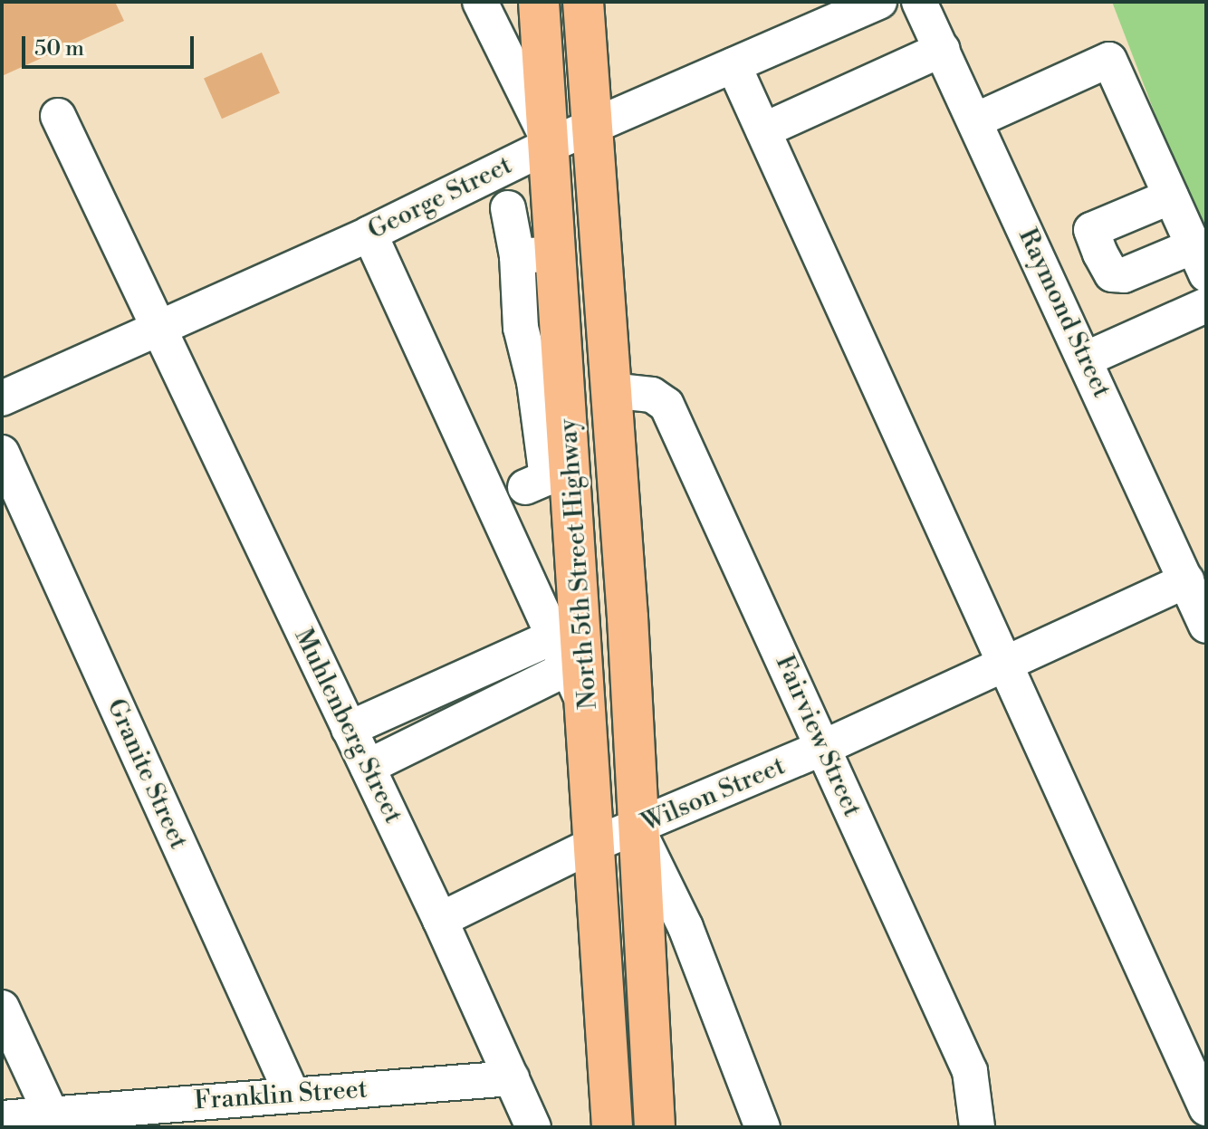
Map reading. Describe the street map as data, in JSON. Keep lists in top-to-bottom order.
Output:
{
  "streets": {
    "main road": ["North 5th Street Highway"],
    "street": [
      "George Street",
      "Raymond Street",
      "Muhlenberg Street",
      "Fairview Street",
      "Granite Street",
      "Wilson Street",
      "Franklin Street"
    ]
  },
  "crossings": [
    ["George Street", "North 5th Street Highway"],
    ["George Street", "Muhlenberg Street"],
    ["Raymond Street", "Wilson Street"],
    ["North 5th Street Highway", "Fairview Street"],
    ["North 5th Street Highway", "Wilson Street"],
    ["Muhlenberg Street", "Wilson Street"],
    ["Muhlenberg Street", "Franklin Street"],
    ["Fairview Street", "Wilson Street"],
    ["Granite Street", "Franklin Street"]
  ],
  "scale_bar": "50 m"
}
